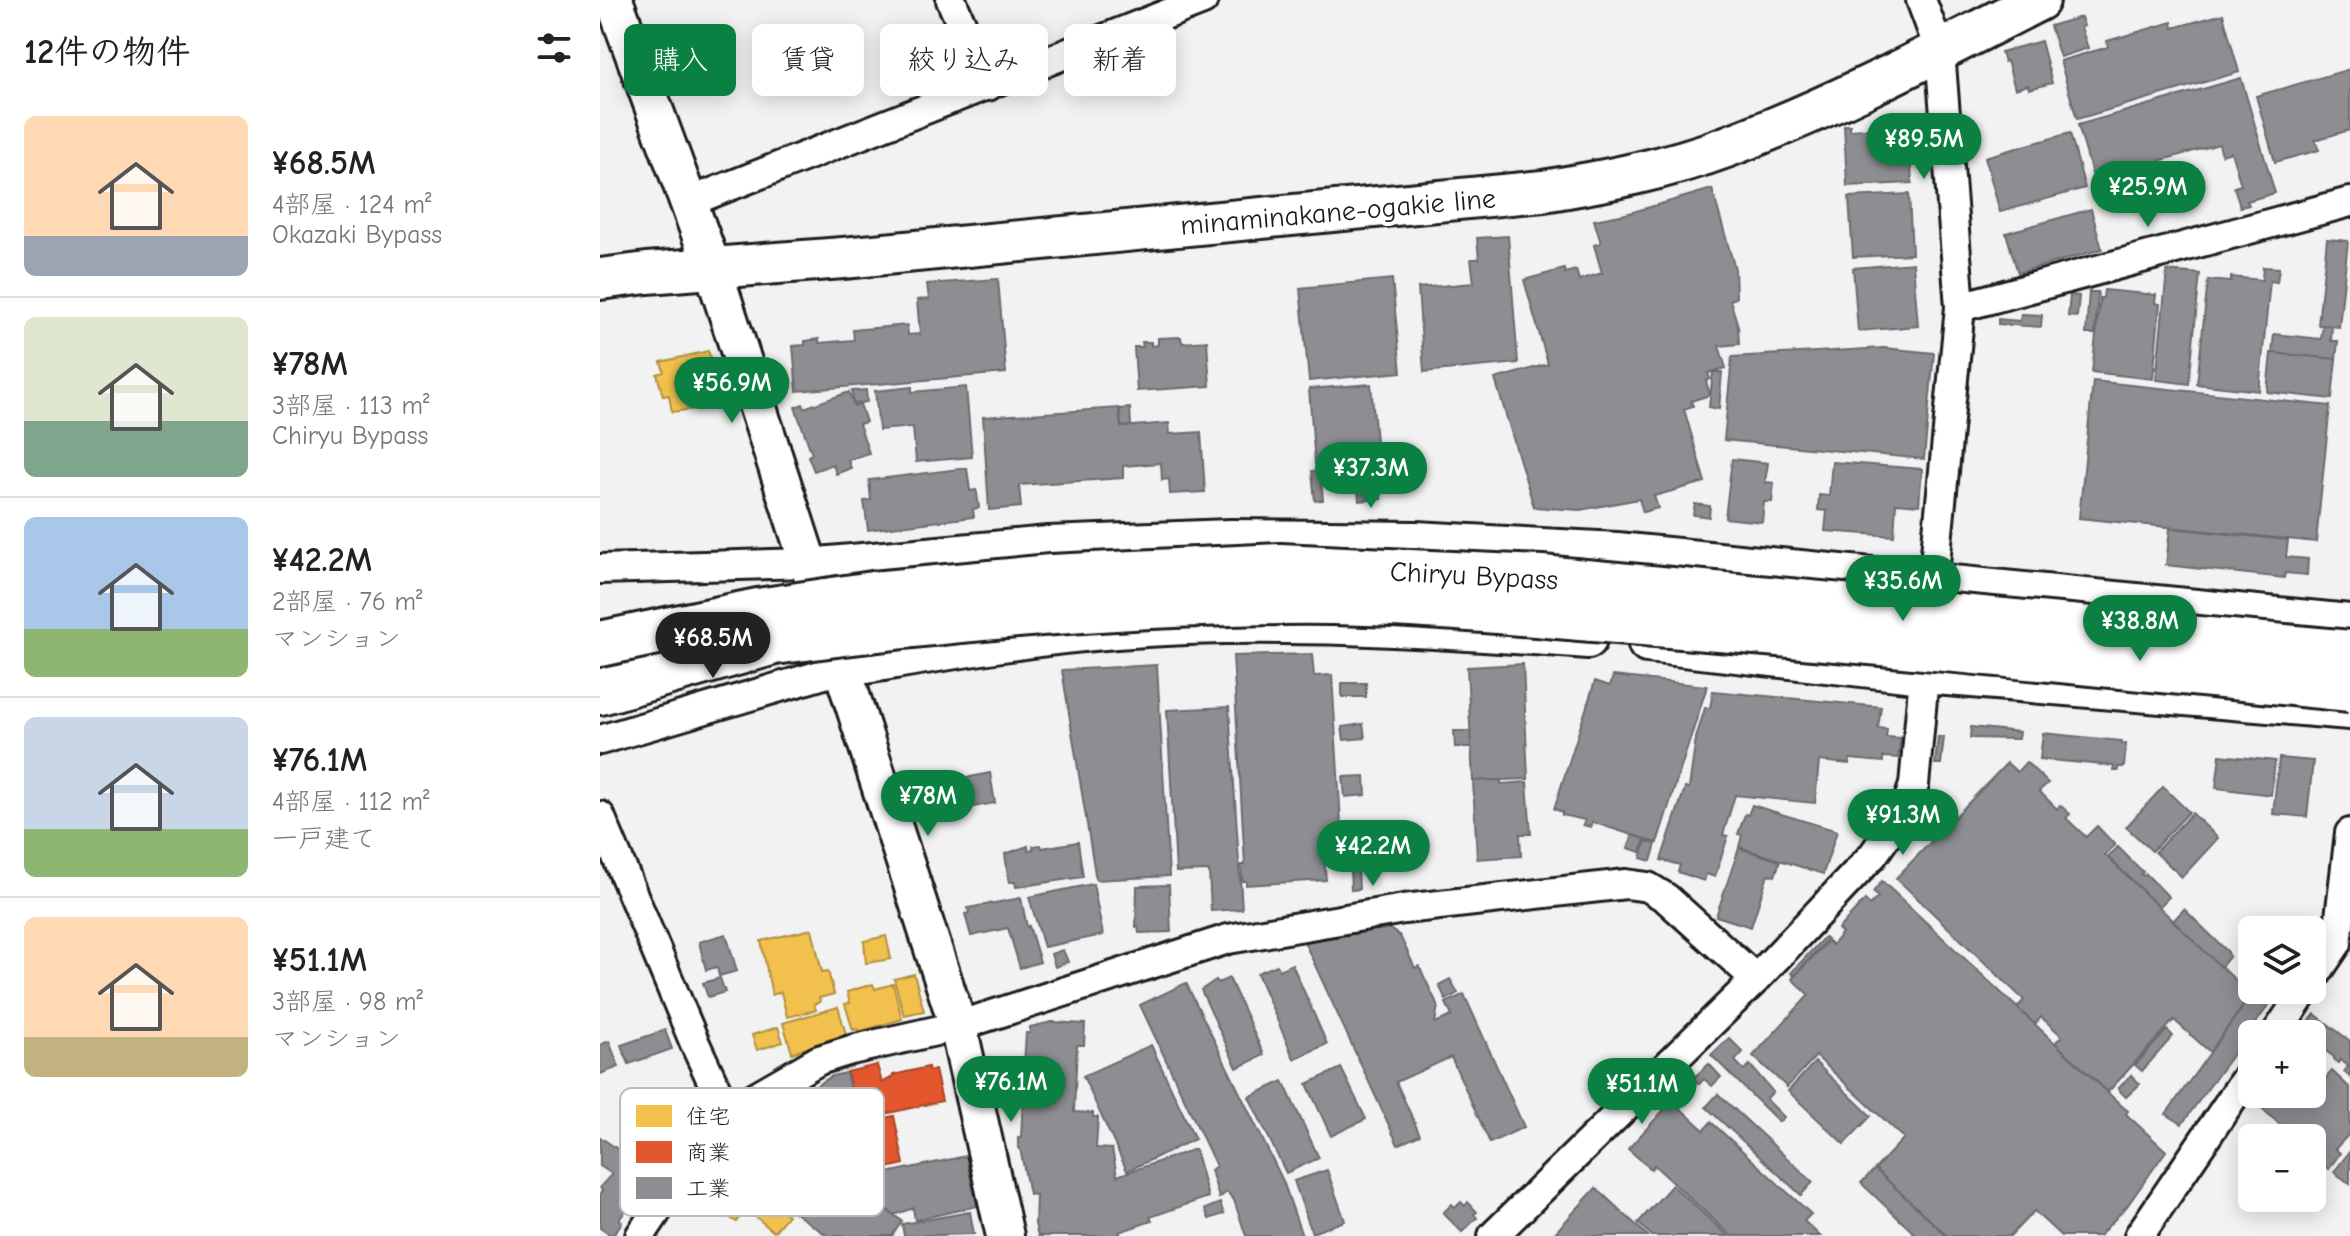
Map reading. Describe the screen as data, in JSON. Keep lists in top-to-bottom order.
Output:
{
  "streets": {
    "highway": ["Chiryu Bypass"],
    "main road": ["minaminakane-ogakie line"]
  },
  "legend": ["住宅", "商業", "工業"],
  "page": {
    "heading": "12件の物件",
    "chip": [
      "購入",
      "賃貸",
      "絞り込み",
      "新着"
    ],
    "list": [
      {
        "name": "¥68.5M",
        "note": "4部屋 · 124 m² · Okazaki Bypass"
      },
      {
        "name": "¥78M",
        "note": "3部屋 · 113 m² · Chiryu Bypass"
      },
      {
        "name": "¥42.2M",
        "note": "2部屋 · 76 m² · マンション"
      },
      {
        "name": "¥76.1M",
        "note": "4部屋 · 112 m² · 一戸建て"
      },
      {
        "name": "¥51.1M",
        "note": "3部屋 · 98 m² · マンション"
      }
    ],
    "price": [
      "¥89.5M",
      "¥25.9M",
      "¥56.9M",
      "¥37.3M",
      "¥35.6M",
      "¥38.8M",
      "¥68.5M",
      "¥78M",
      "¥91.3M",
      "¥42.2M",
      "¥76.1M",
      "¥51.1M"
    ],
    "map_buttons": ["+", "−"]
  }
}
